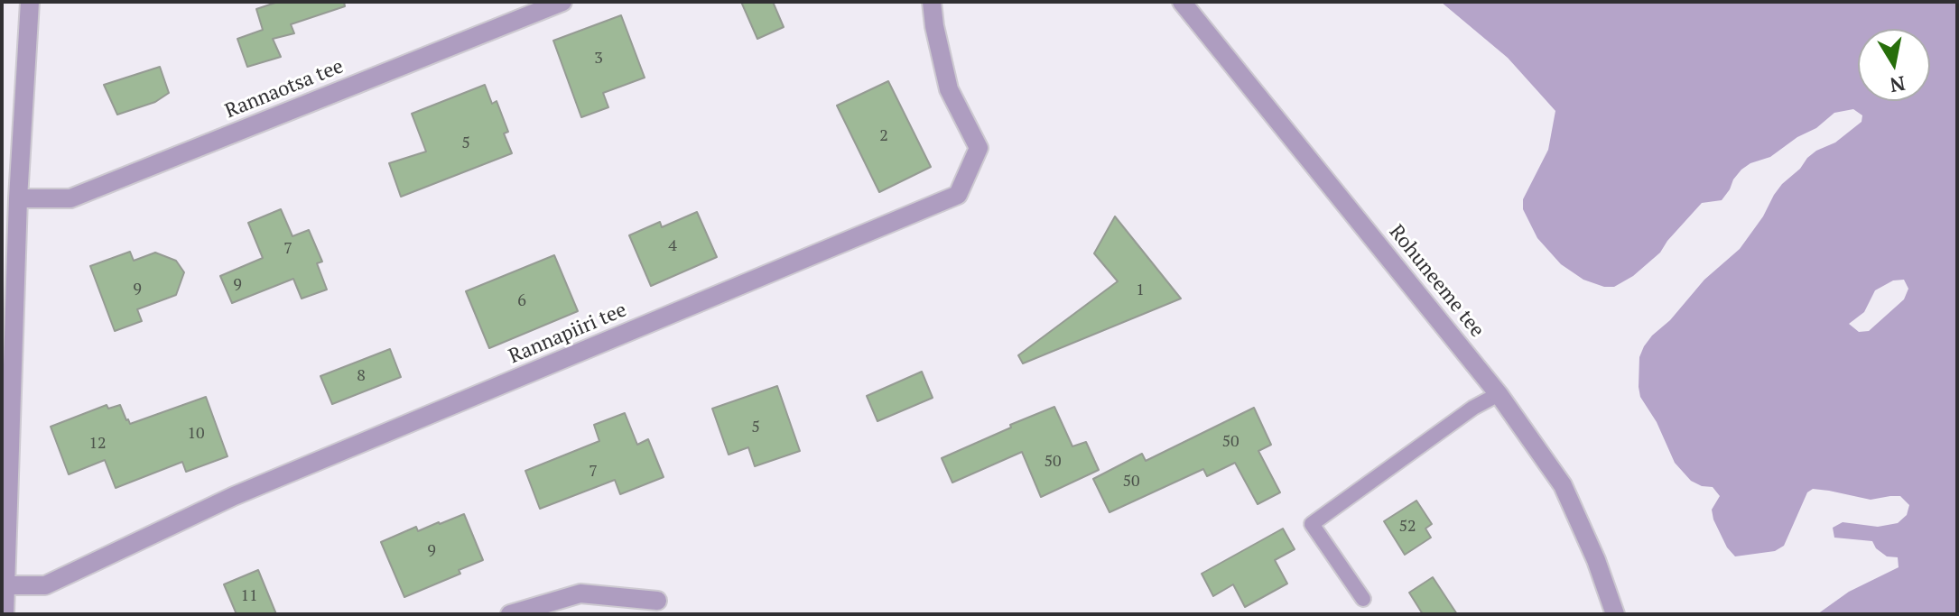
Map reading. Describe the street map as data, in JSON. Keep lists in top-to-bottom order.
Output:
{
  "streets": {
    "street": ["Rannaotsa tee", "Rohuneeme tee", "Rannapiiri tee"]
  },
  "house_numbers": [
    "3",
    "2",
    "5",
    "4",
    "7",
    "9",
    "9",
    "1",
    "6",
    "8",
    "5",
    "10",
    "50",
    "12",
    "50",
    "7",
    "50",
    "52",
    "9",
    "11"
  ],
  "north": "bottom"
}
